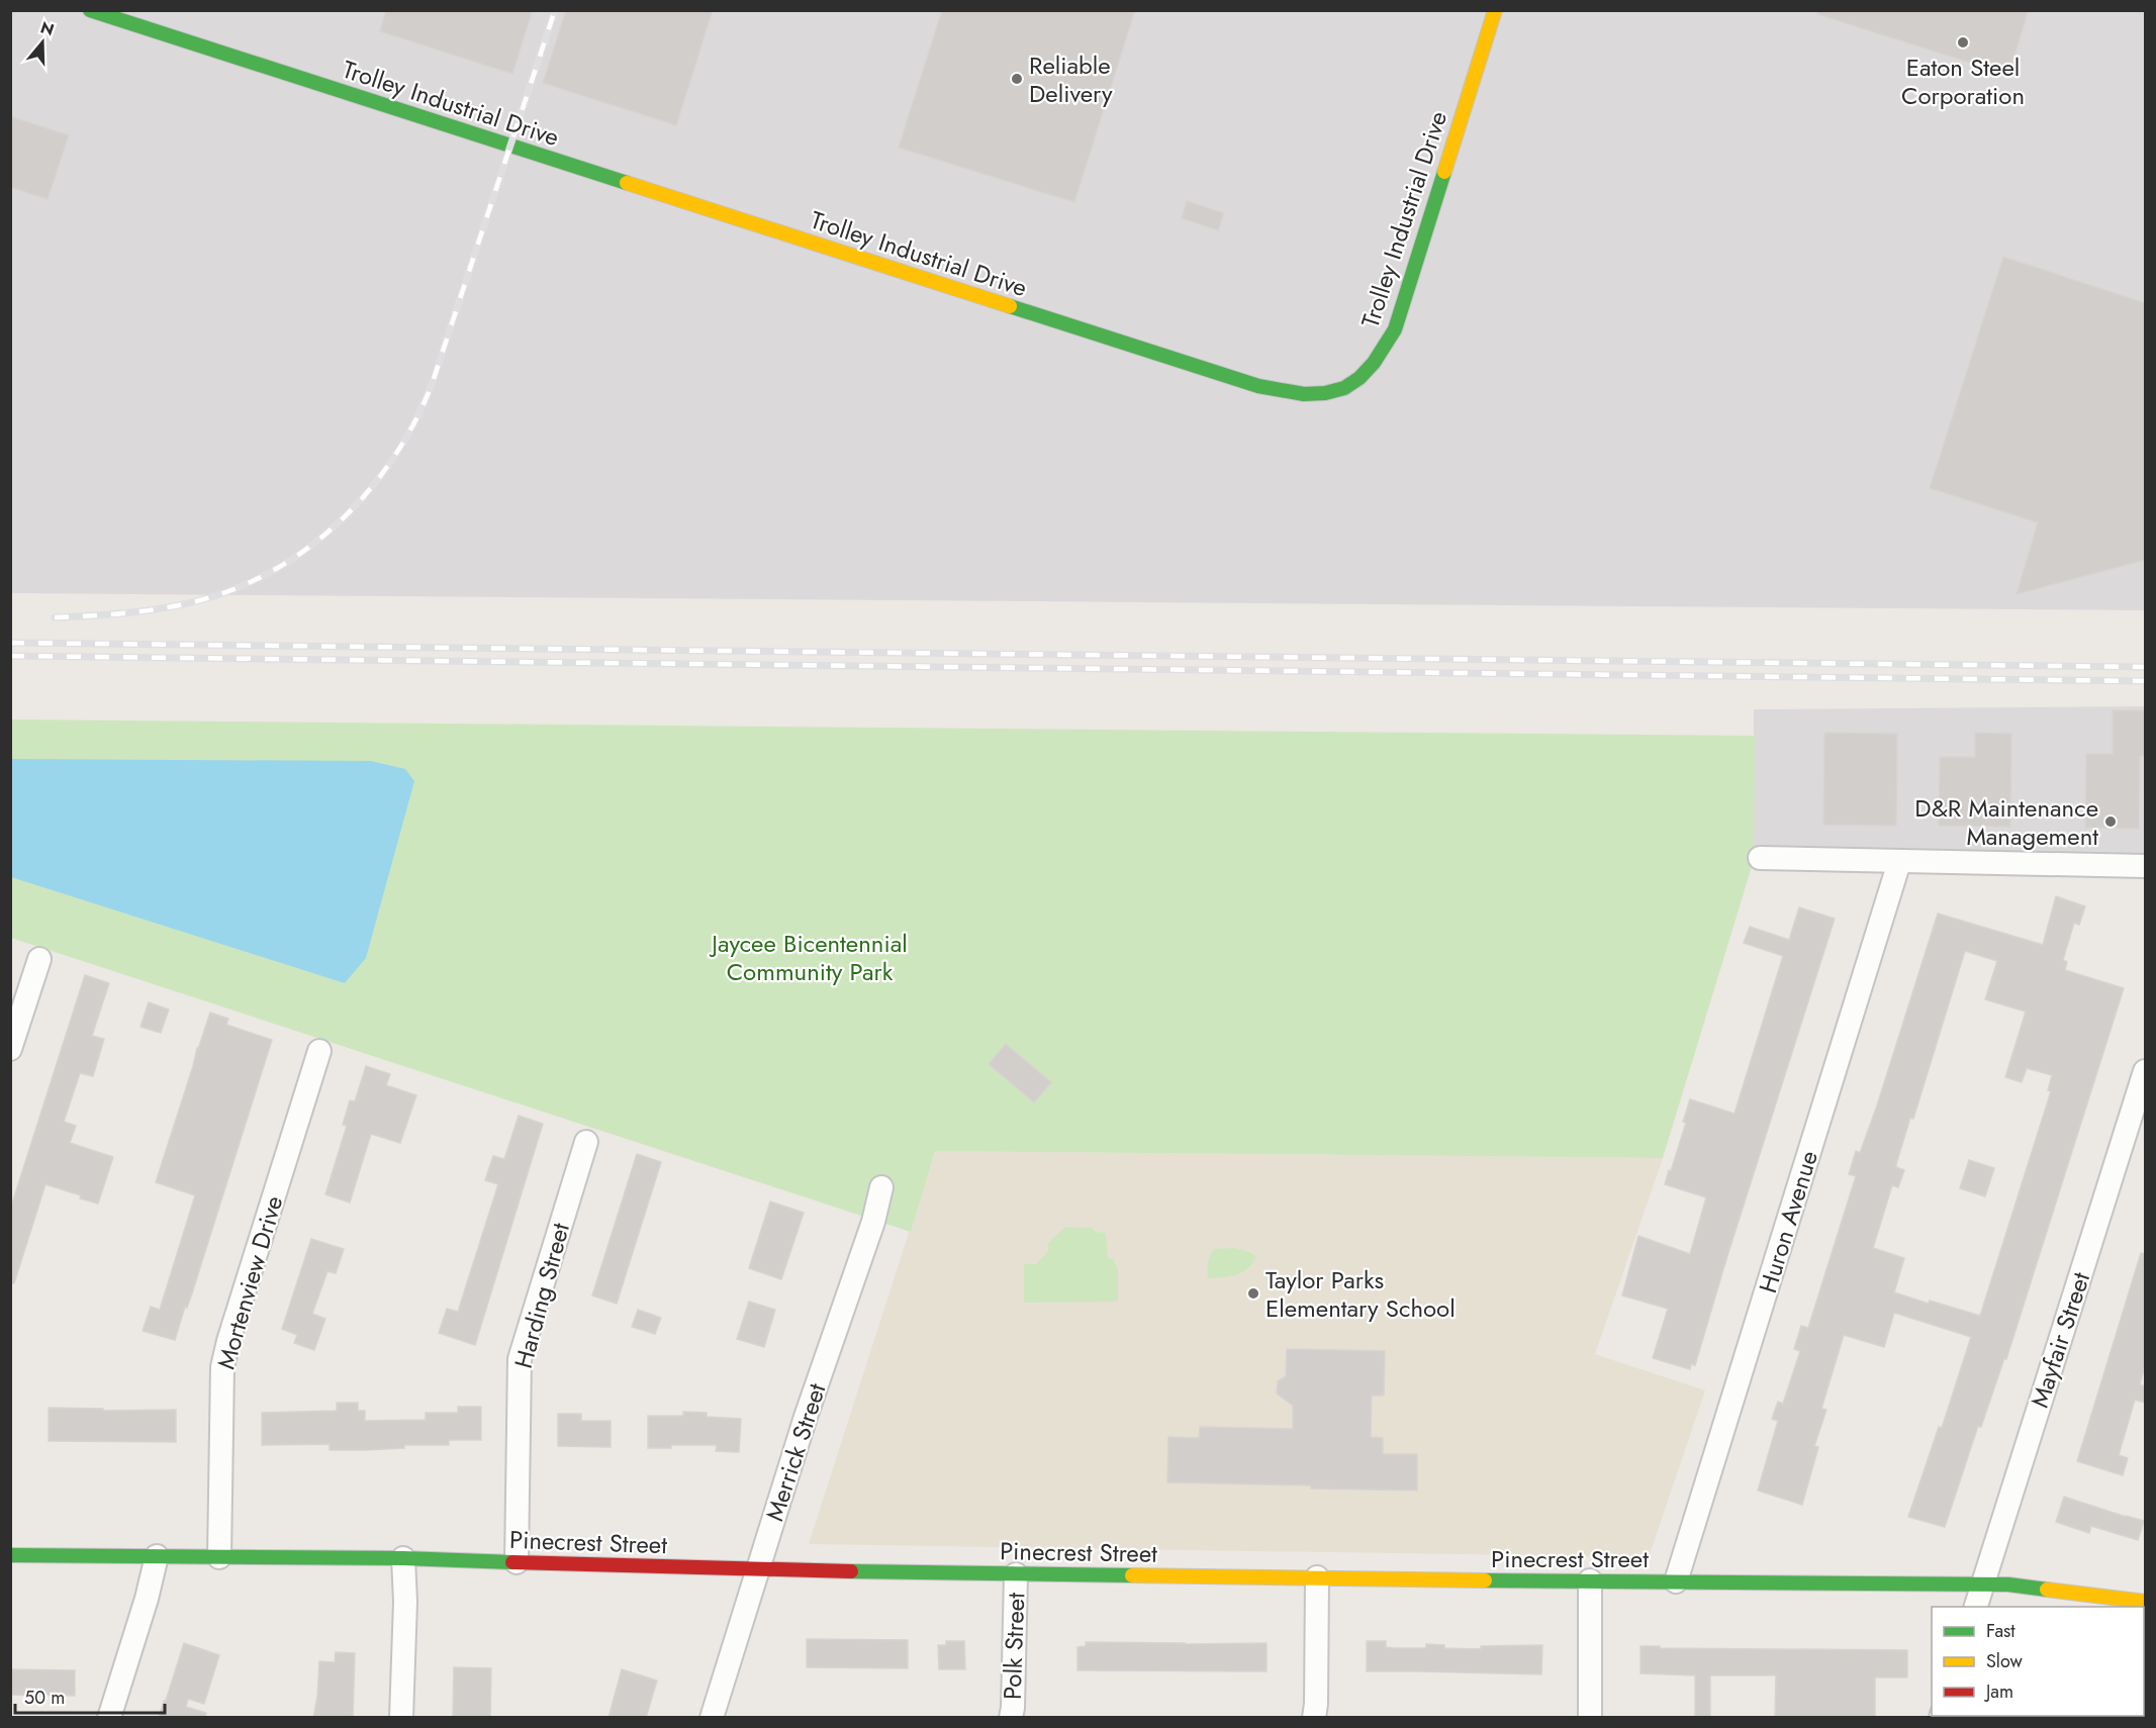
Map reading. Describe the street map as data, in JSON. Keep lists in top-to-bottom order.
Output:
{
  "streets": {
    "street": [
      "Trolley Industrial Drive",
      "Huron Avenue",
      "Mortenview Drive",
      "Harding Street",
      "Mayfair Street",
      "Merrick Street",
      "Pinecrest Street",
      "Polk Street"
    ]
  },
  "crossings": [
    ["Huron Avenue", "Pinecrest Street"],
    ["Mortenview Drive", "Pinecrest Street"],
    ["Harding Street", "Pinecrest Street"],
    ["Mayfair Street", "Pinecrest Street"],
    ["Merrick Street", "Pinecrest Street"],
    ["Pinecrest Street", "Polk Street"]
  ],
  "parks": ["Jaycee Bicentennial Community Park"],
  "places": [
    "Eaton Steel Corporation",
    "Reliable Delivery",
    "D&R Maintenance Management",
    "Taylor Parks Elementary School"
  ],
  "legend": ["Fast", "Slow", "Jam"],
  "scale_bar": "50 m",
  "north": "top"
}
